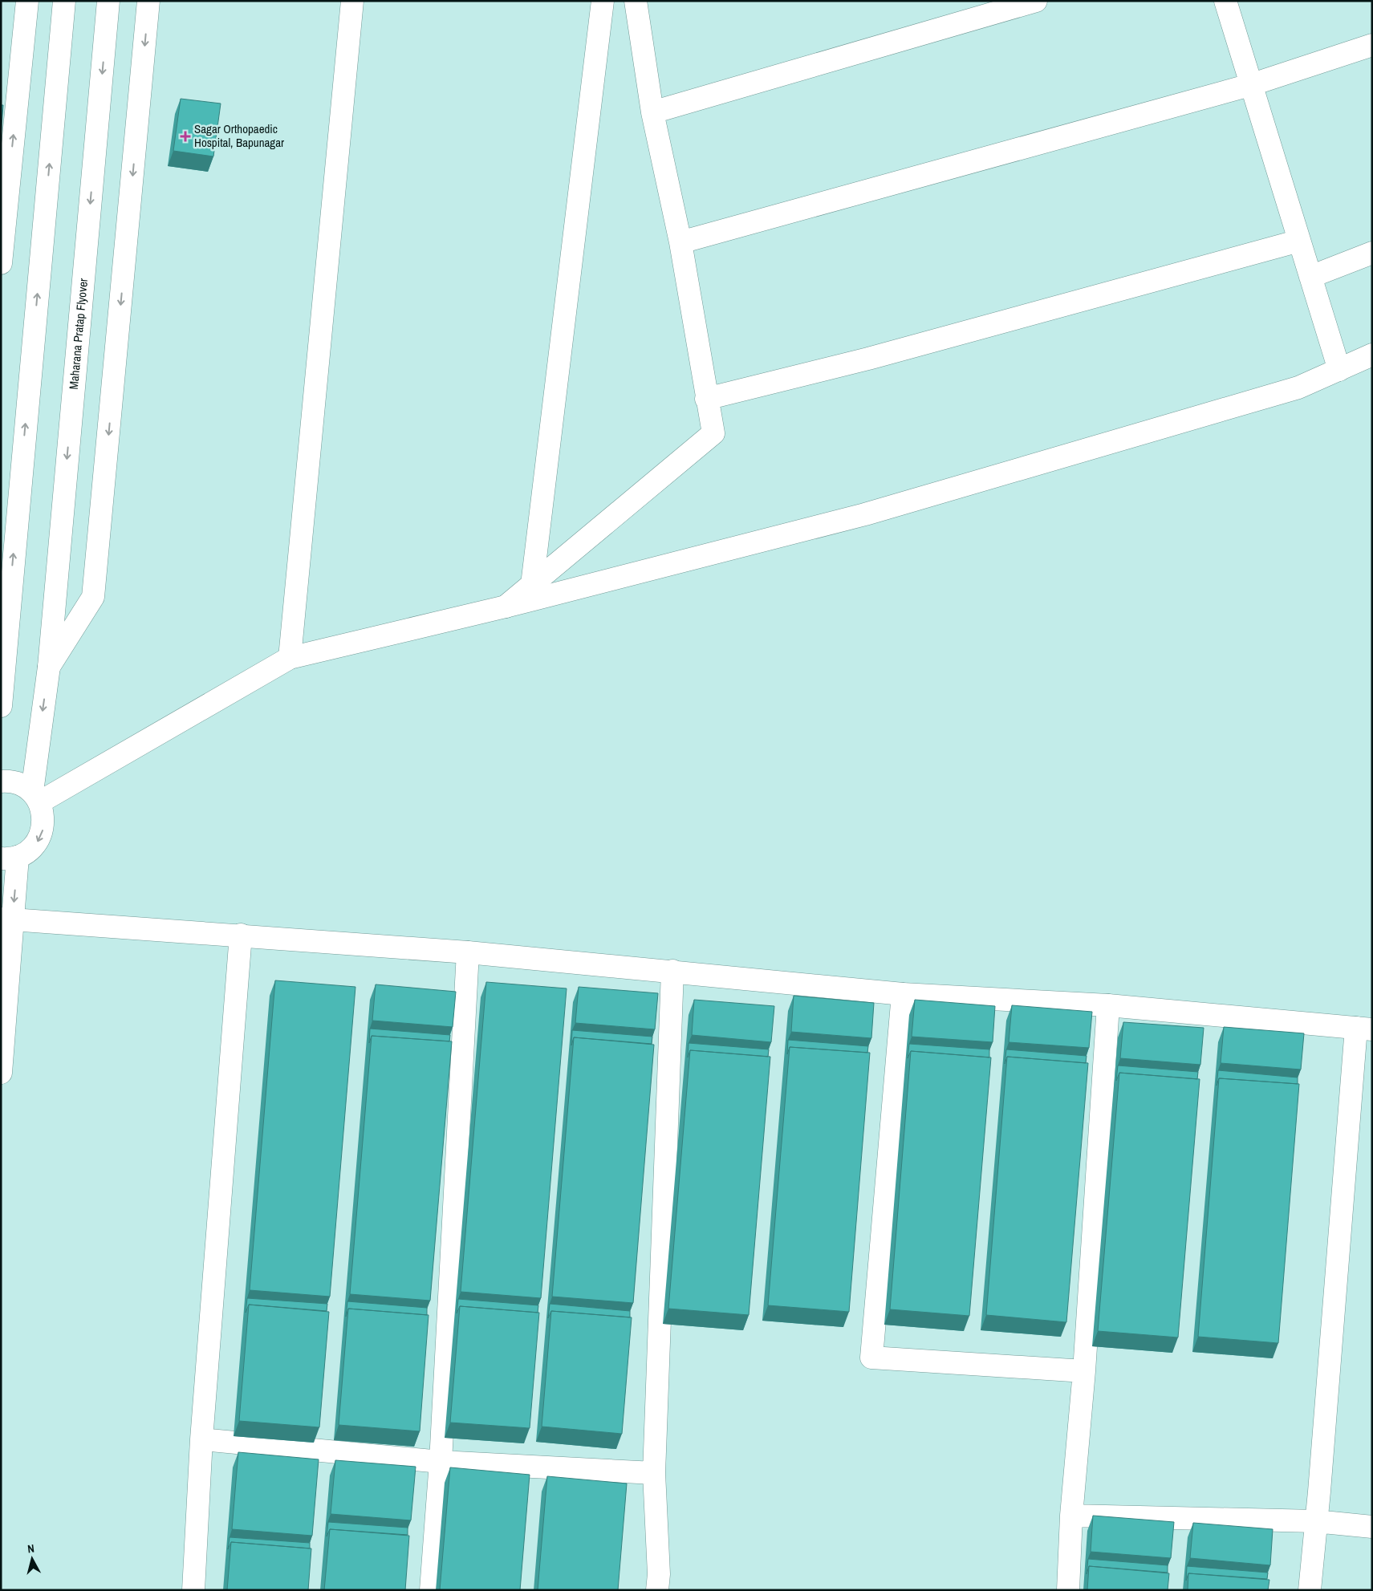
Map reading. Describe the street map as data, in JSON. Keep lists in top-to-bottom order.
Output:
{
  "streets": {
    "street": ["Maharana Pratap Flyover"]
  },
  "places": {
    "health": ["Sagar Orthopaedic Hospital, Bapunagar"]
  },
  "north": "top"
}
